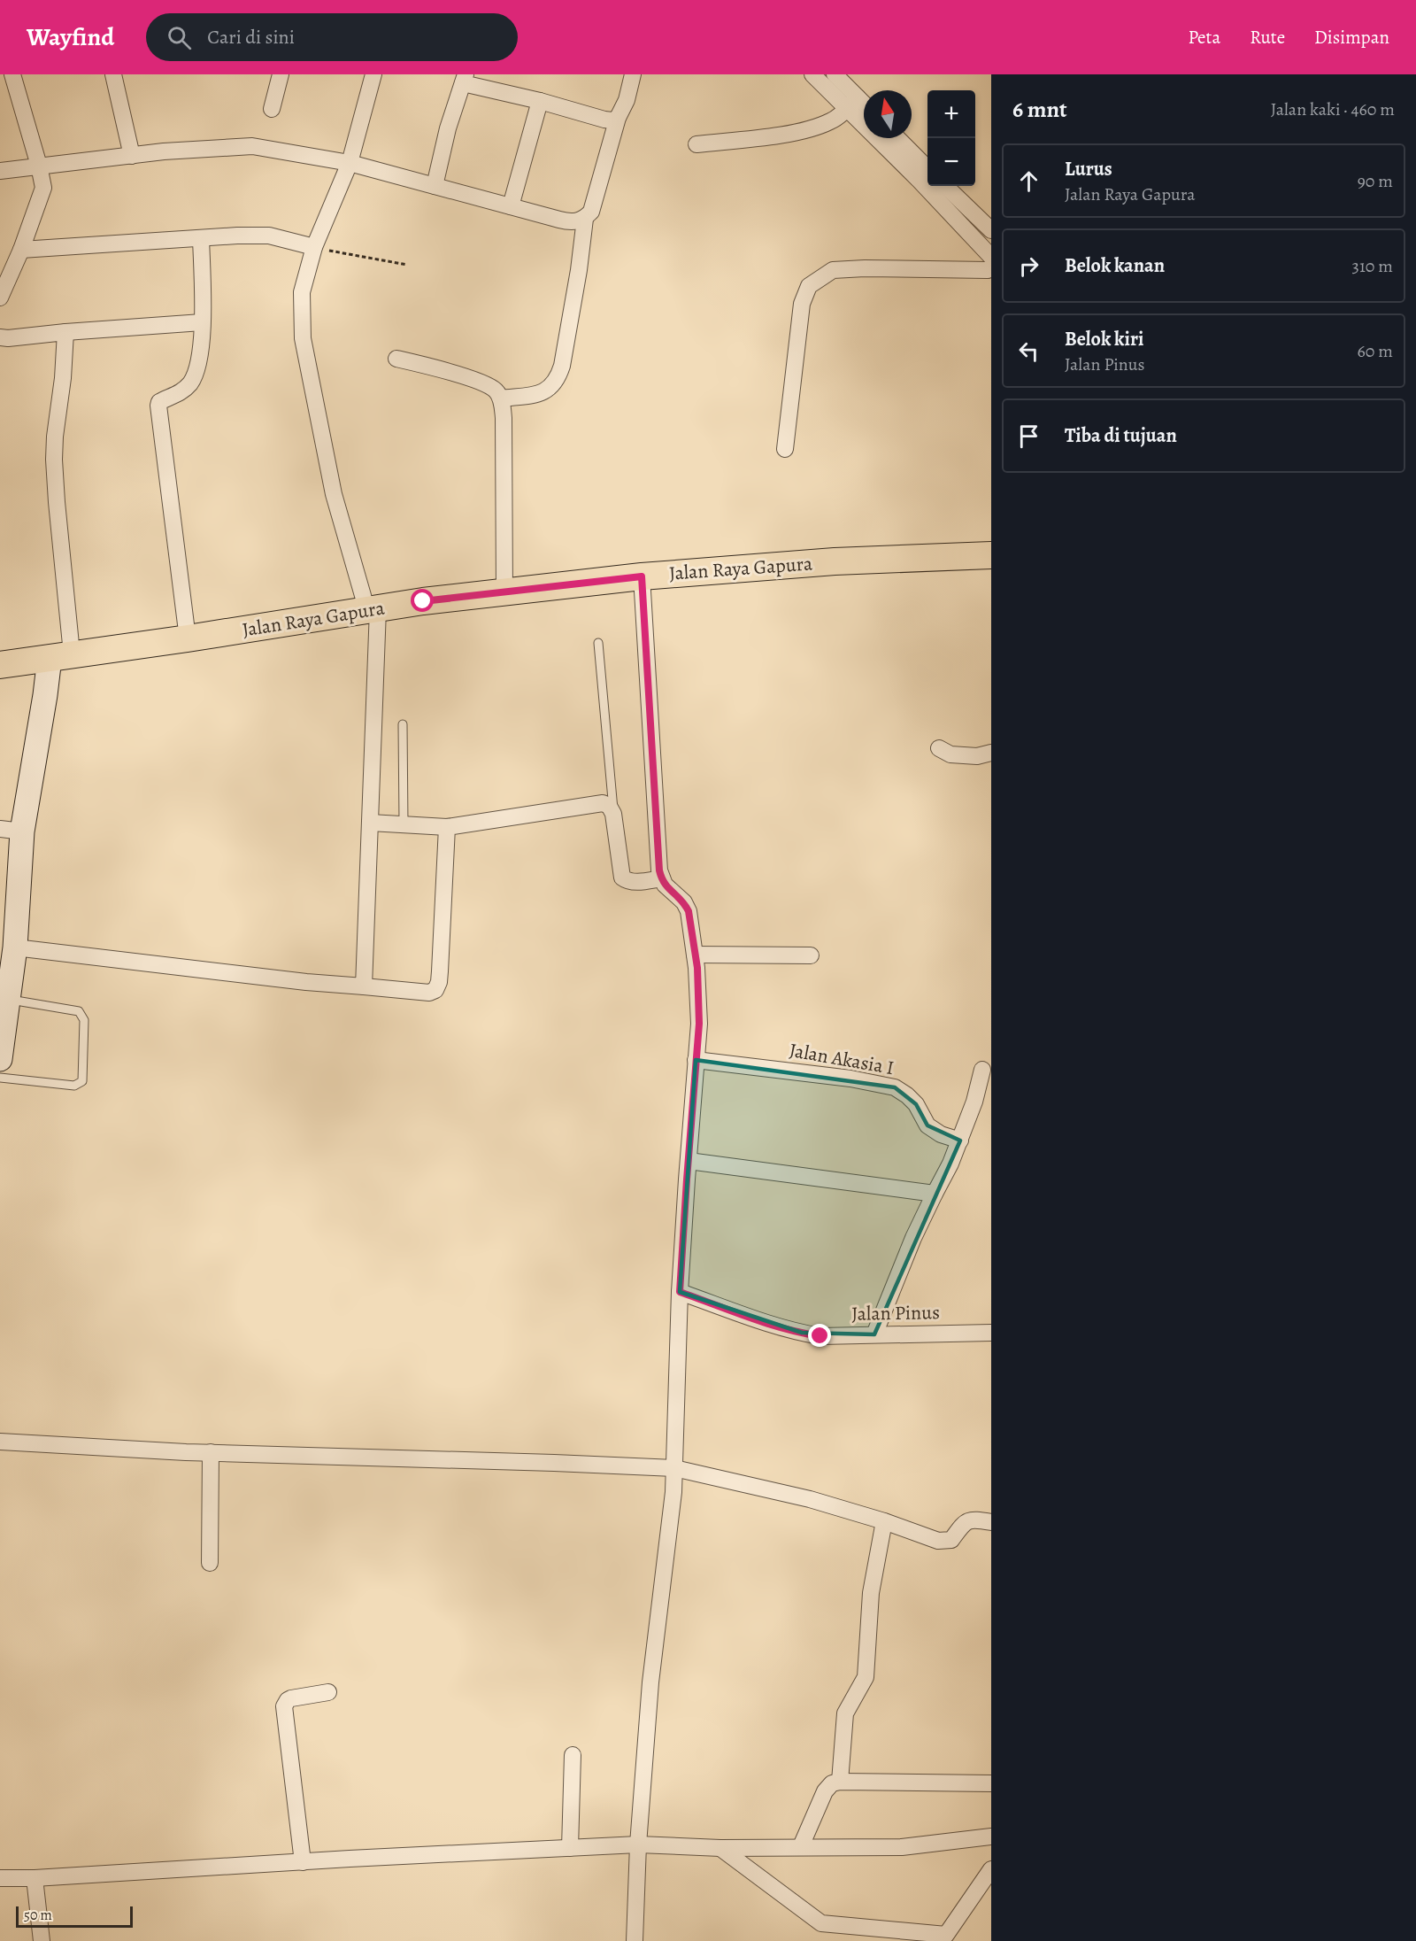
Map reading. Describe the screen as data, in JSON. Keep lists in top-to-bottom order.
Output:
{
  "streets": {
    "main road": ["Jalan Raya Gapura"],
    "street": ["Jalan Akasia I", "Jalan Pinus"]
  },
  "scale_bar": "50 m",
  "north": "top",
  "page": {
    "header": "Wayfind",
    "search": "Cari di sini",
    "nav": ["Peta", "Rute", "Disimpan"],
    "heading": ["6 mnt", "Jalan kaki · 460 m"],
    "map_buttons": ["+", "−"],
    "list": [
      ["Lurus", "Jalan Raya Gapura", "90 m"],
      ["Belok kanan", "310 m"],
      ["Belok kiri", "Jalan Pinus", "60 m"],
      "Tiba di tujuan"
    ],
    "scale": "50 m"
  }
}
